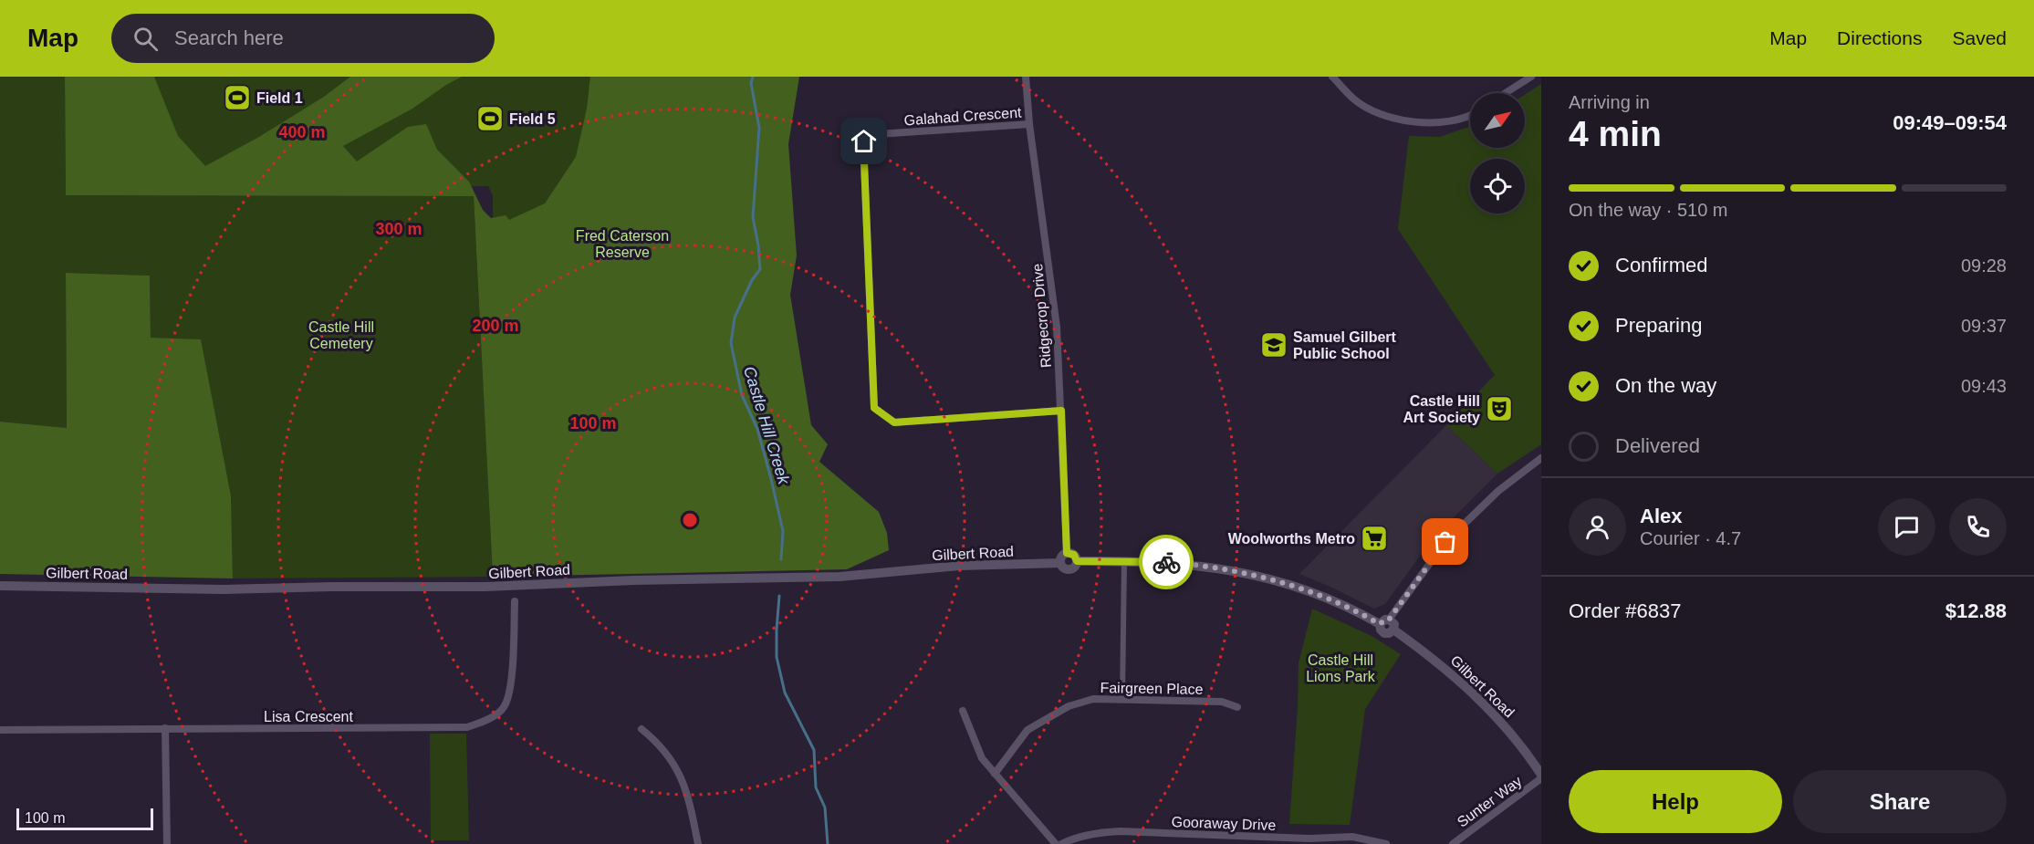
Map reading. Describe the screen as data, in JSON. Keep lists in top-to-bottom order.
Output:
{
  "streets": {
    "main road": ["Gilbert Road"],
    "street": [
      "Galahad Crescent",
      "Ridgecrop Drive",
      "Fairgreen Place",
      "Lisa Crescent",
      "Sunter Way",
      "Gooraway Drive"
    ]
  },
  "crossings": [
    ["Galahad Crescent", "Ridgecrop Drive"],
    ["Ridgecrop Drive", "Gilbert Road"]
  ],
  "water": ["Castle Hill Creek"],
  "parks": ["Fred Caterson Reserve", "Castle Hill Cemetery", "Castle Hill Lions Park"],
  "places": {
    "sports": ["Field 1", "Field 5"],
    "school or university": ["Samuel Gilbert Public School"],
    "theatre": ["Castle Hill Art Society"],
    "supermarket": ["Woolworths Metro"]
  },
  "scale_bar": "100 m",
  "north": "top right",
  "page": {
    "header": "Map",
    "search": "Search here",
    "nav": ["Map", "Directions", "Saved"],
    "heading": ["4 min", "Arriving in", "09:49–09:54"],
    "panel": [
      "Alex",
      "Courier · 4.7",
      "Order #6837",
      "$12.88"
    ],
    "bar": "On the way · 510 m",
    "list": [
      ["Confirmed", "09:28"],
      ["Preparing", "09:37"],
      ["On the way", "09:43"],
      "Delivered"
    ],
    "buttons": ["Help", "Share"],
    "scale": "100 m"
  },
  "rings": [
    "400 m",
    "300 m",
    "200 m",
    "100 m"
  ]
}
